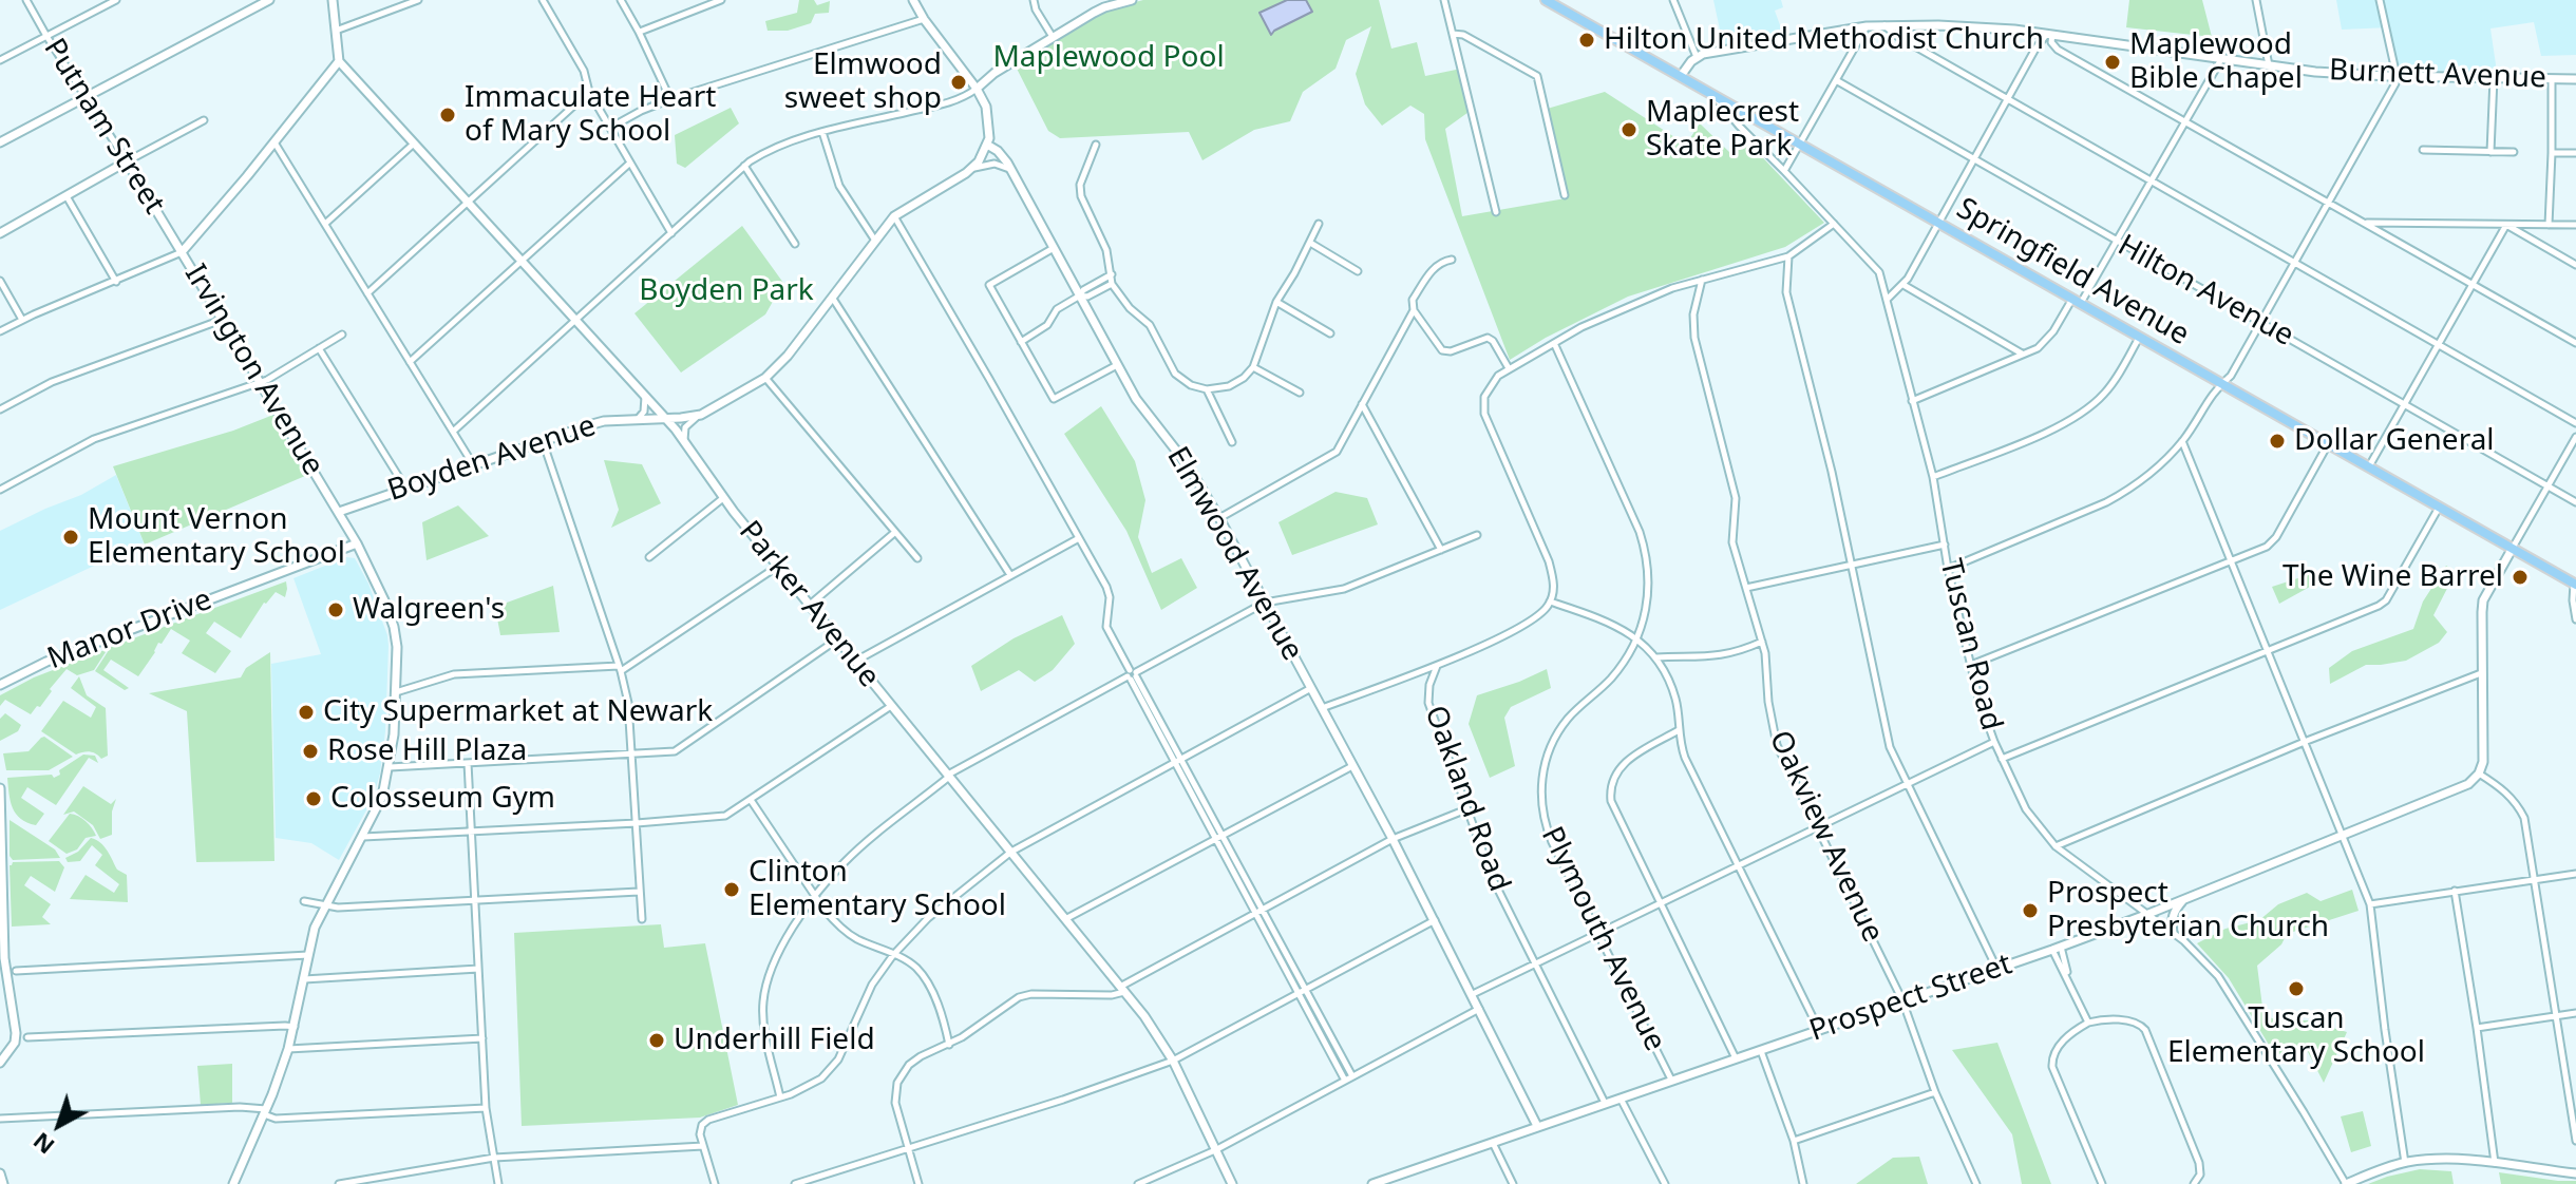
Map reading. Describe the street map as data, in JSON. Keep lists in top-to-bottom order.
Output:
{
  "streets": {
    "main road": ["Springfield Avenue"],
    "street": [
      "Burnett Avenue",
      "Putnam Street",
      "Hilton Avenue",
      "Irvington Avenue",
      "Boyden Avenue",
      "Elmwood Avenue",
      "Parker Avenue",
      "Manor Drive",
      "Tuscan Road",
      "Oakland Road",
      "Oakview Avenue",
      "Plymouth Avenue",
      "Prospect Street"
    ]
  },
  "crossings": [
    ["Putnam Street", "Irvington Avenue"],
    ["Springfield Avenue", "Tuscan Road"],
    ["Irvington Avenue", "Boyden Avenue"],
    ["Irvington Avenue", "Parker Avenue"],
    ["Irvington Avenue", "Manor Drive"],
    ["Boyden Avenue", "Elmwood Avenue"],
    ["Boyden Avenue", "Parker Avenue"],
    ["Elmwood Avenue", "Prospect Street"],
    ["Tuscan Road", "Prospect Street"],
    ["Oakland Road", "Prospect Street"],
    ["Oakview Avenue", "Prospect Street"],
    ["Plymouth Avenue", "Prospect Street"]
  ],
  "parks": ["Maplewood Pool", "Boyden Park"],
  "places": [
    "Hilton United Methodist Church",
    "Maplewood Bible Chapel",
    "Elmwood sweet shop",
    "Immaculate Heart of Mary School",
    "Maplecrest Skate Park",
    "Dollar General",
    "Mount Vernon Elementary School",
    "The Wine Barrel",
    "Walgreen's",
    "City Supermarket at Newark",
    "Rose Hill Plaza",
    "Colosseum Gym",
    "Clinton Elementary School",
    "Prospect Presbyterian Church",
    "Tuscan Elementary School",
    "Underhill Field"
  ],
  "north": "bottom left"
}
